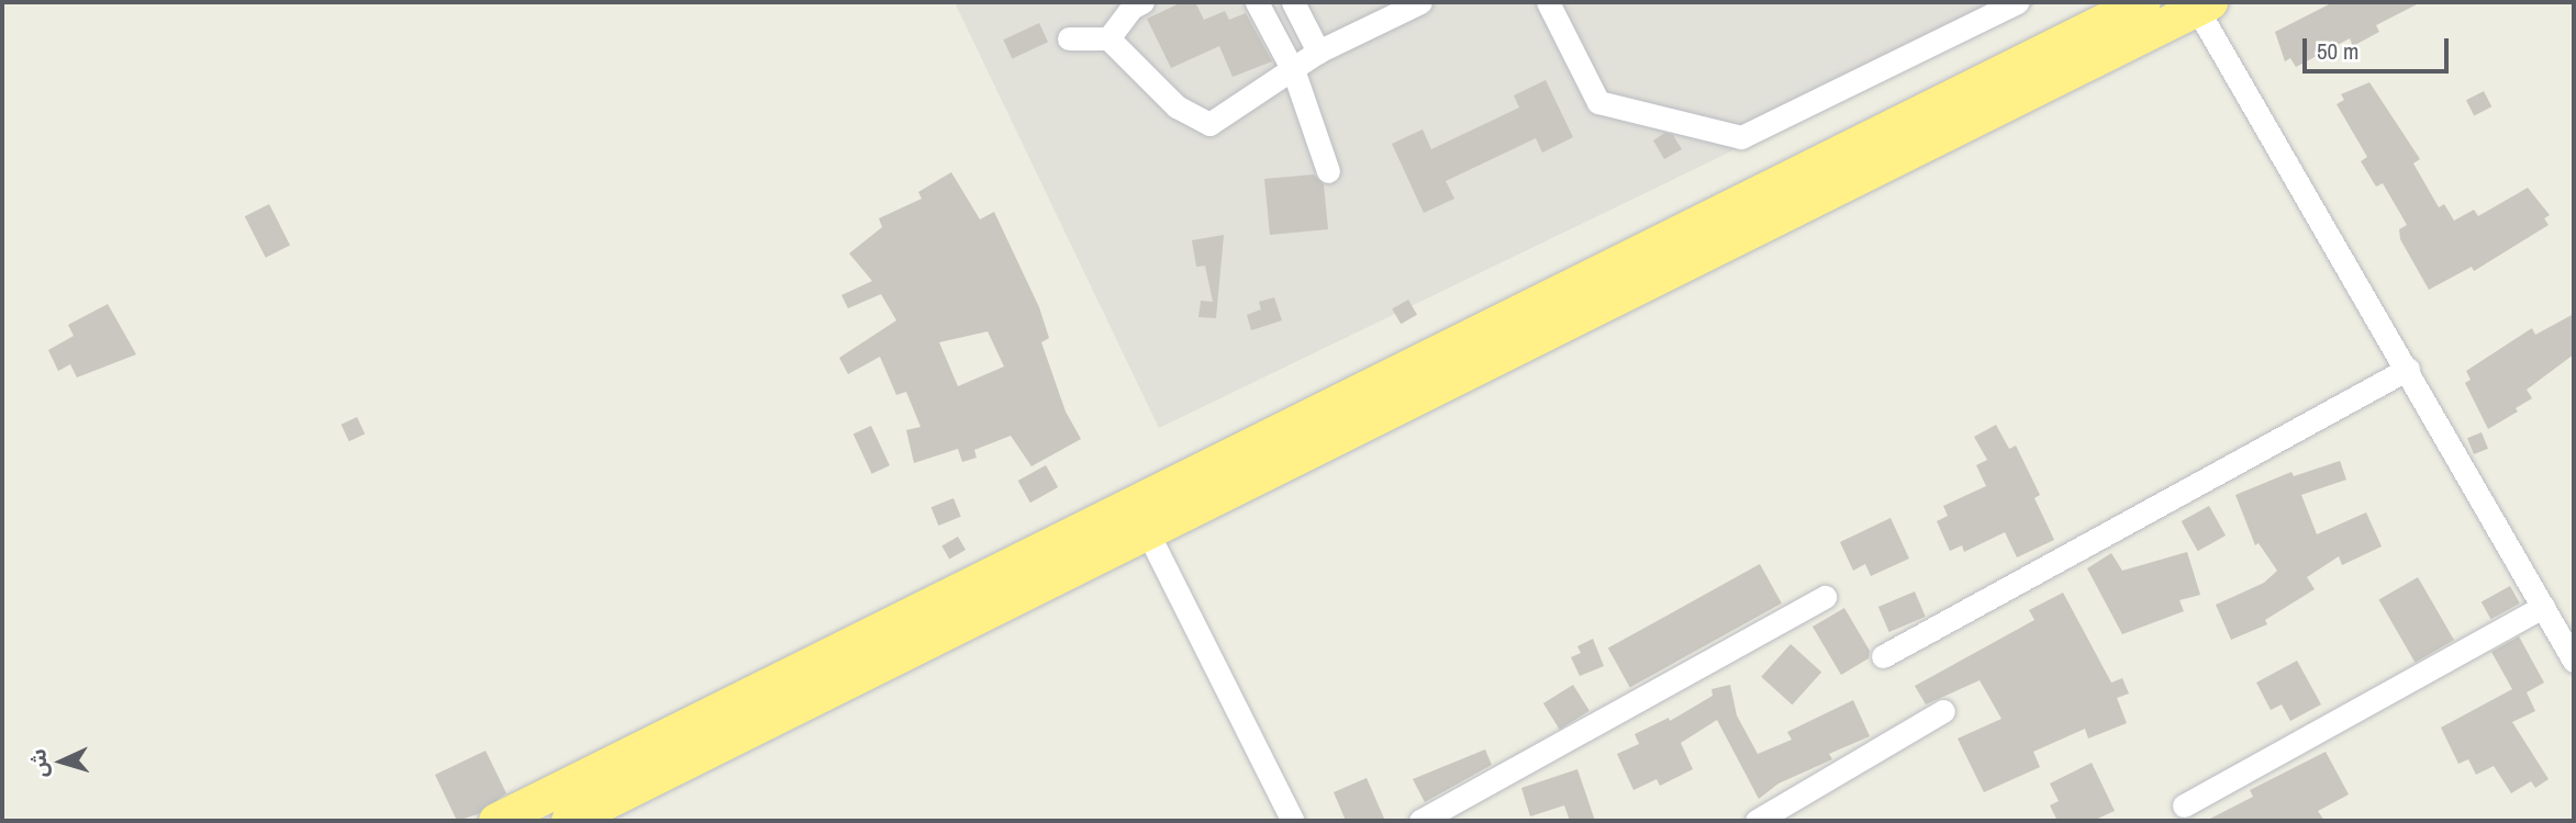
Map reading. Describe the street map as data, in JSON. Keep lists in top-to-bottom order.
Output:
{
  "scale_bar": "50 m",
  "north": "left"
}
